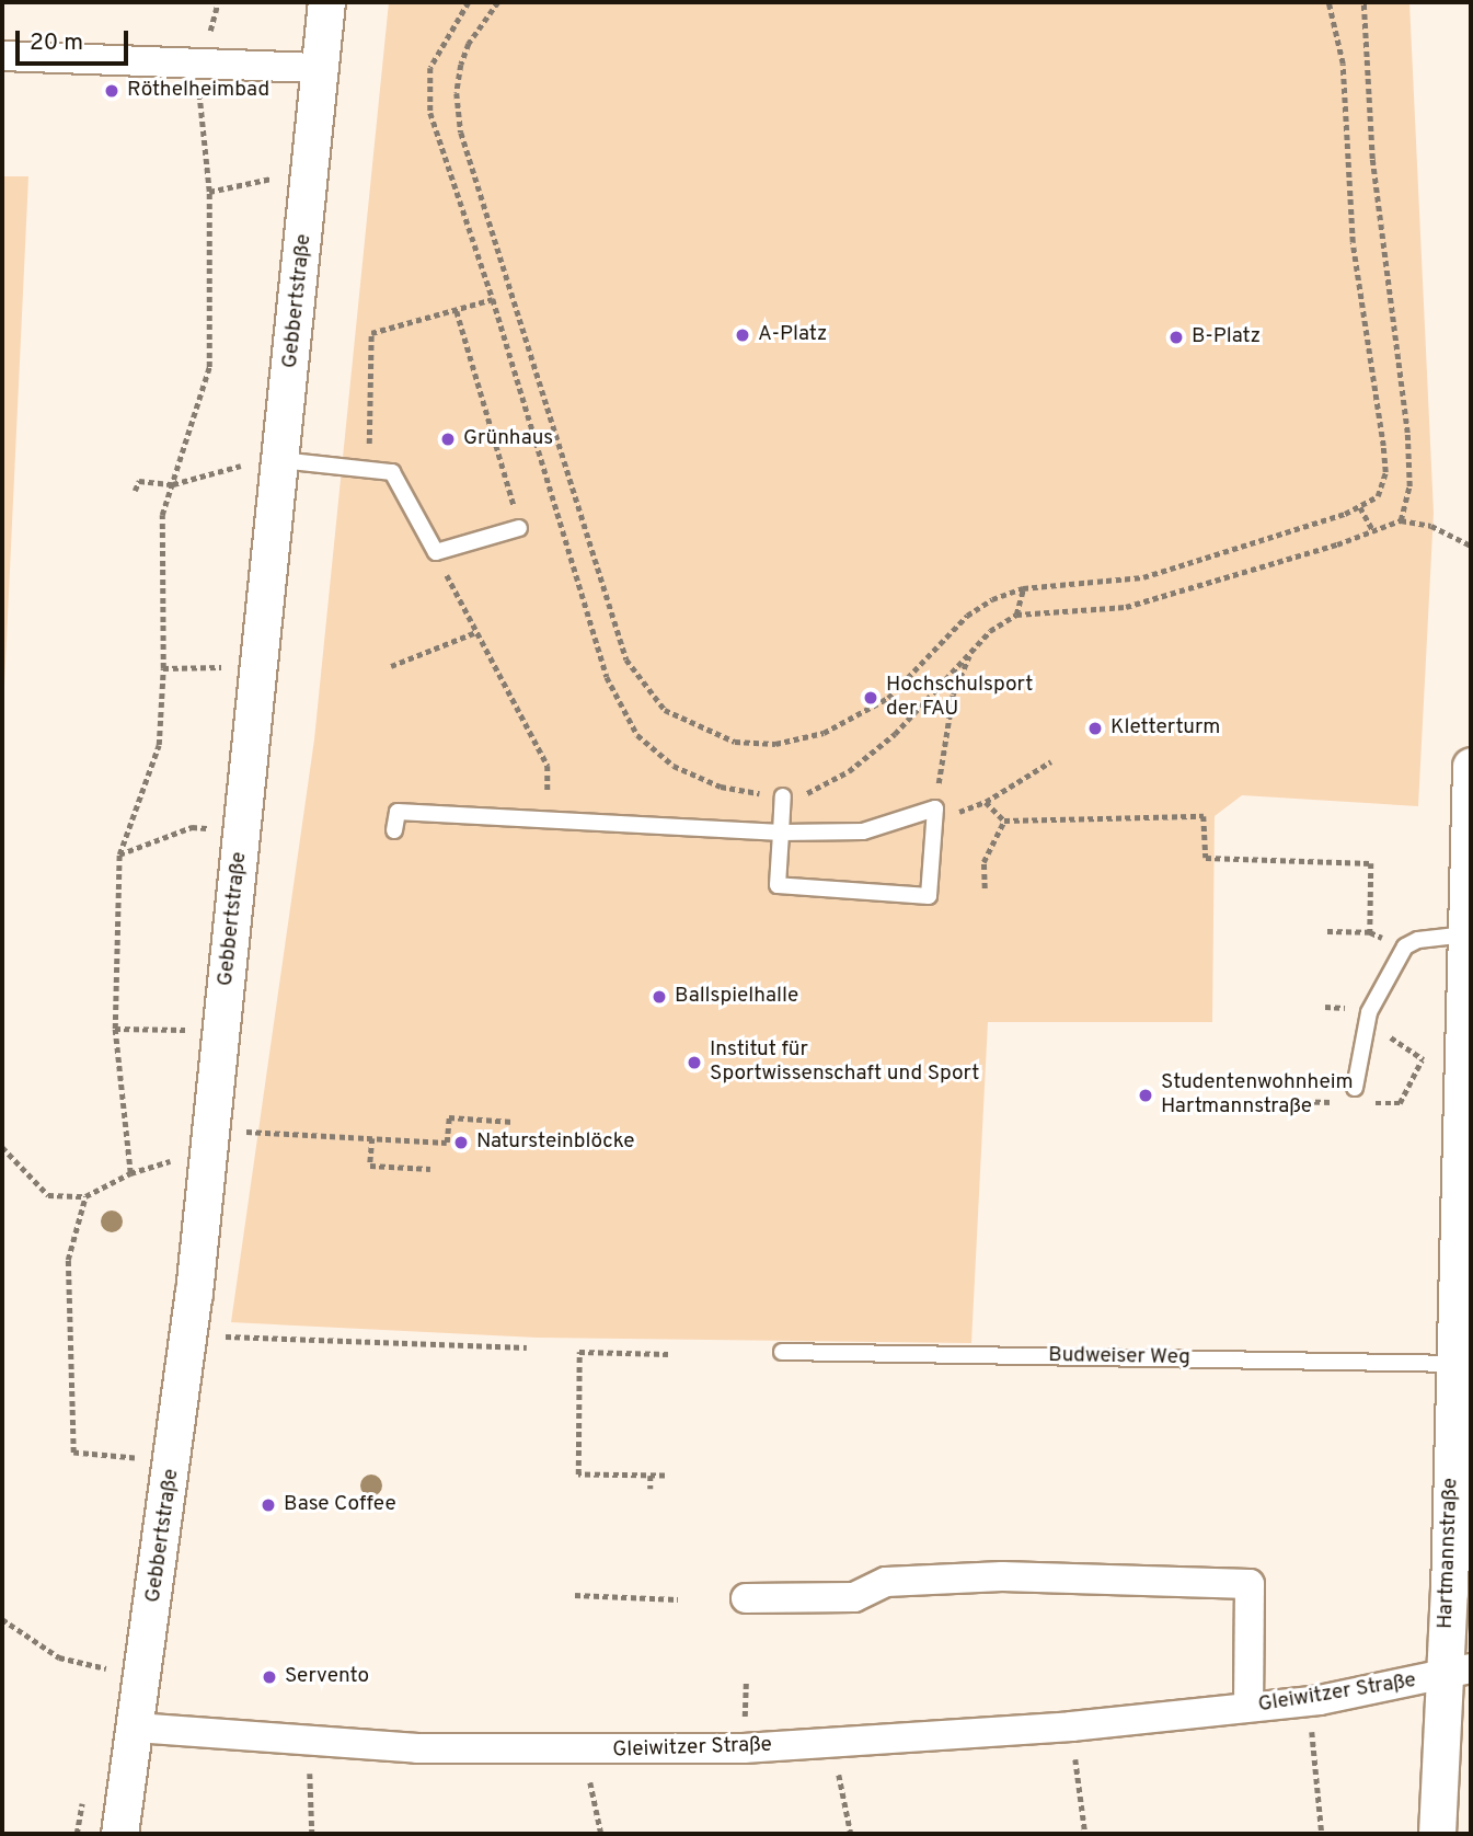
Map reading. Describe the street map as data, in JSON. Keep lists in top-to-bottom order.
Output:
{
  "streets": {
    "street": ["Gebbertstraße", "Hartmannstraße", "Gleiwitzer Straße"],
    "lane": ["Budweiser Weg"]
  },
  "crossings": [
    ["Gebbertstraße", "Gleiwitzer Straße"],
    ["Budweiser Weg", "Hartmannstraße"],
    ["Hartmannstraße", "Gleiwitzer Straße"]
  ],
  "places": [
    "Röthelheimbad",
    "A-Platz",
    "B-Platz",
    "Grünhaus",
    "Hochschulsport der FAU",
    "Kletterturm",
    "Ballspielhalle",
    "Institut für Sportwissenschaft und Sport",
    "Studentenwohnheim Hartmannstraße",
    "Natursteinblöcke",
    "Base Coffee",
    "Servento"
  ],
  "scale_bar": "20 m"
}
